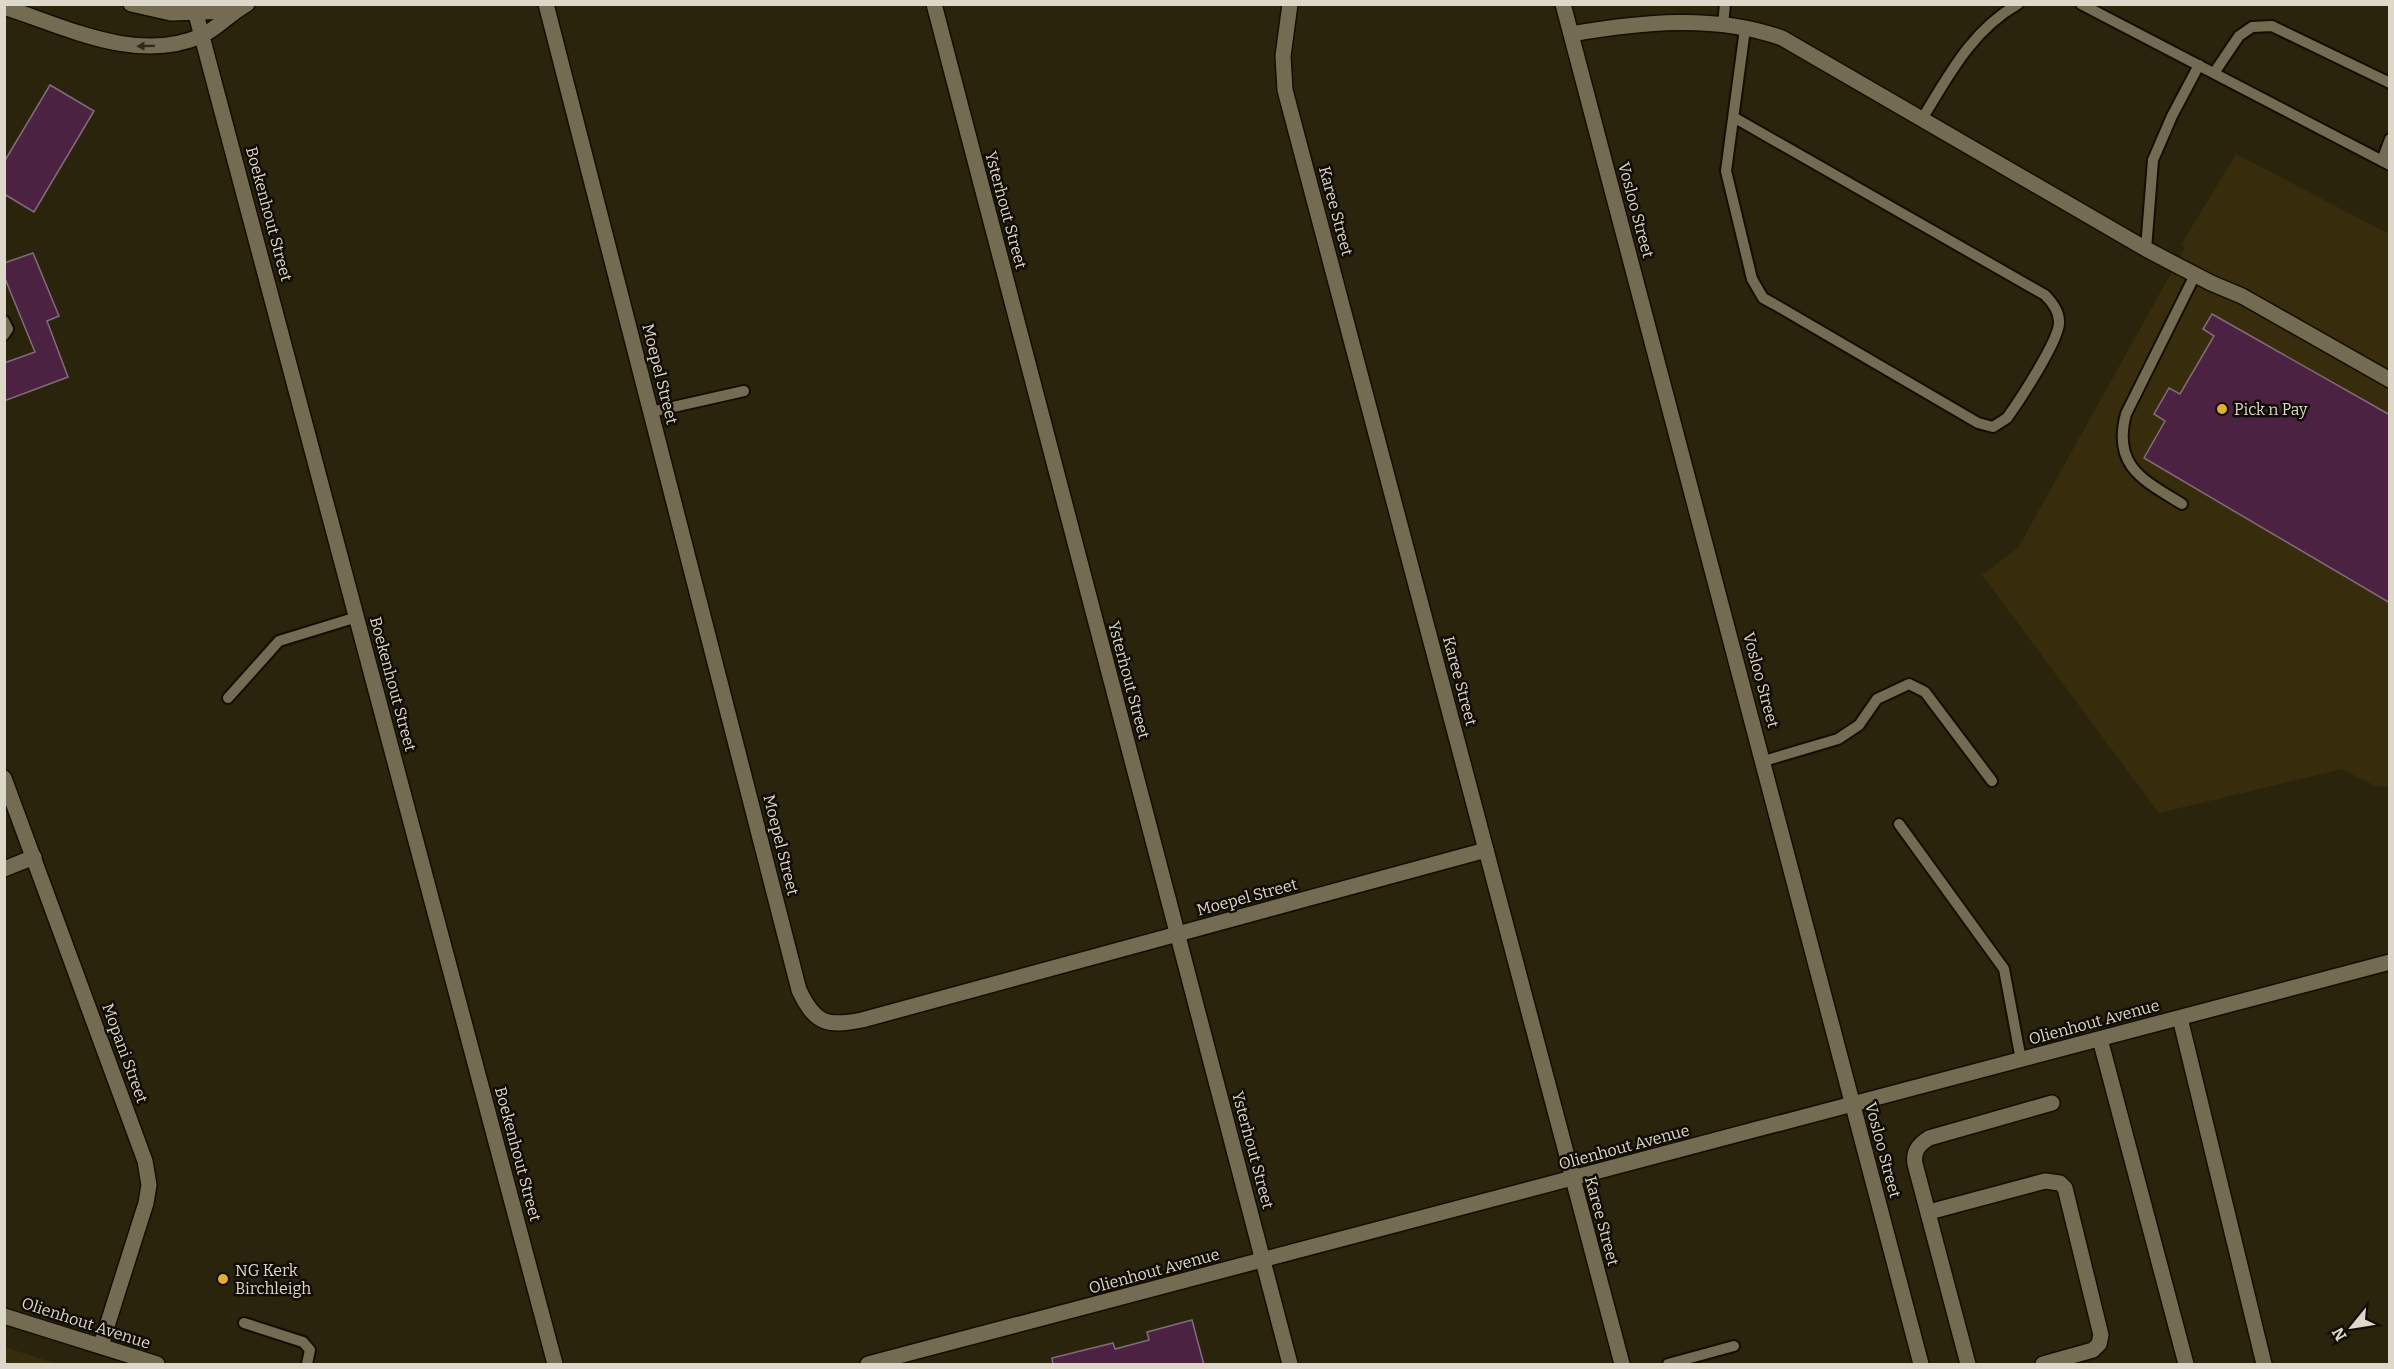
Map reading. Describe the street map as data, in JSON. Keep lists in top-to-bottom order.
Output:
{
  "streets": {
    "street": [
      "Ysterhout Street",
      "Vosloo Street",
      "Karee Street",
      "Boekenhout Street",
      "Moepel Street",
      "Olienhout Avenue",
      "Mopani Street"
    ]
  },
  "crossings": [
    ["Ysterhout Street", "Moepel Street"],
    ["Ysterhout Street", "Olienhout Avenue"],
    ["Vosloo Street", "Olienhout Avenue"],
    ["Karee Street", "Moepel Street"],
    ["Karee Street", "Olienhout Avenue"],
    ["Olienhout Avenue", "Mopani Street"]
  ],
  "places": ["Pick n Pay", "NG Kerk Birchleigh"],
  "north": "bottom left"
}
